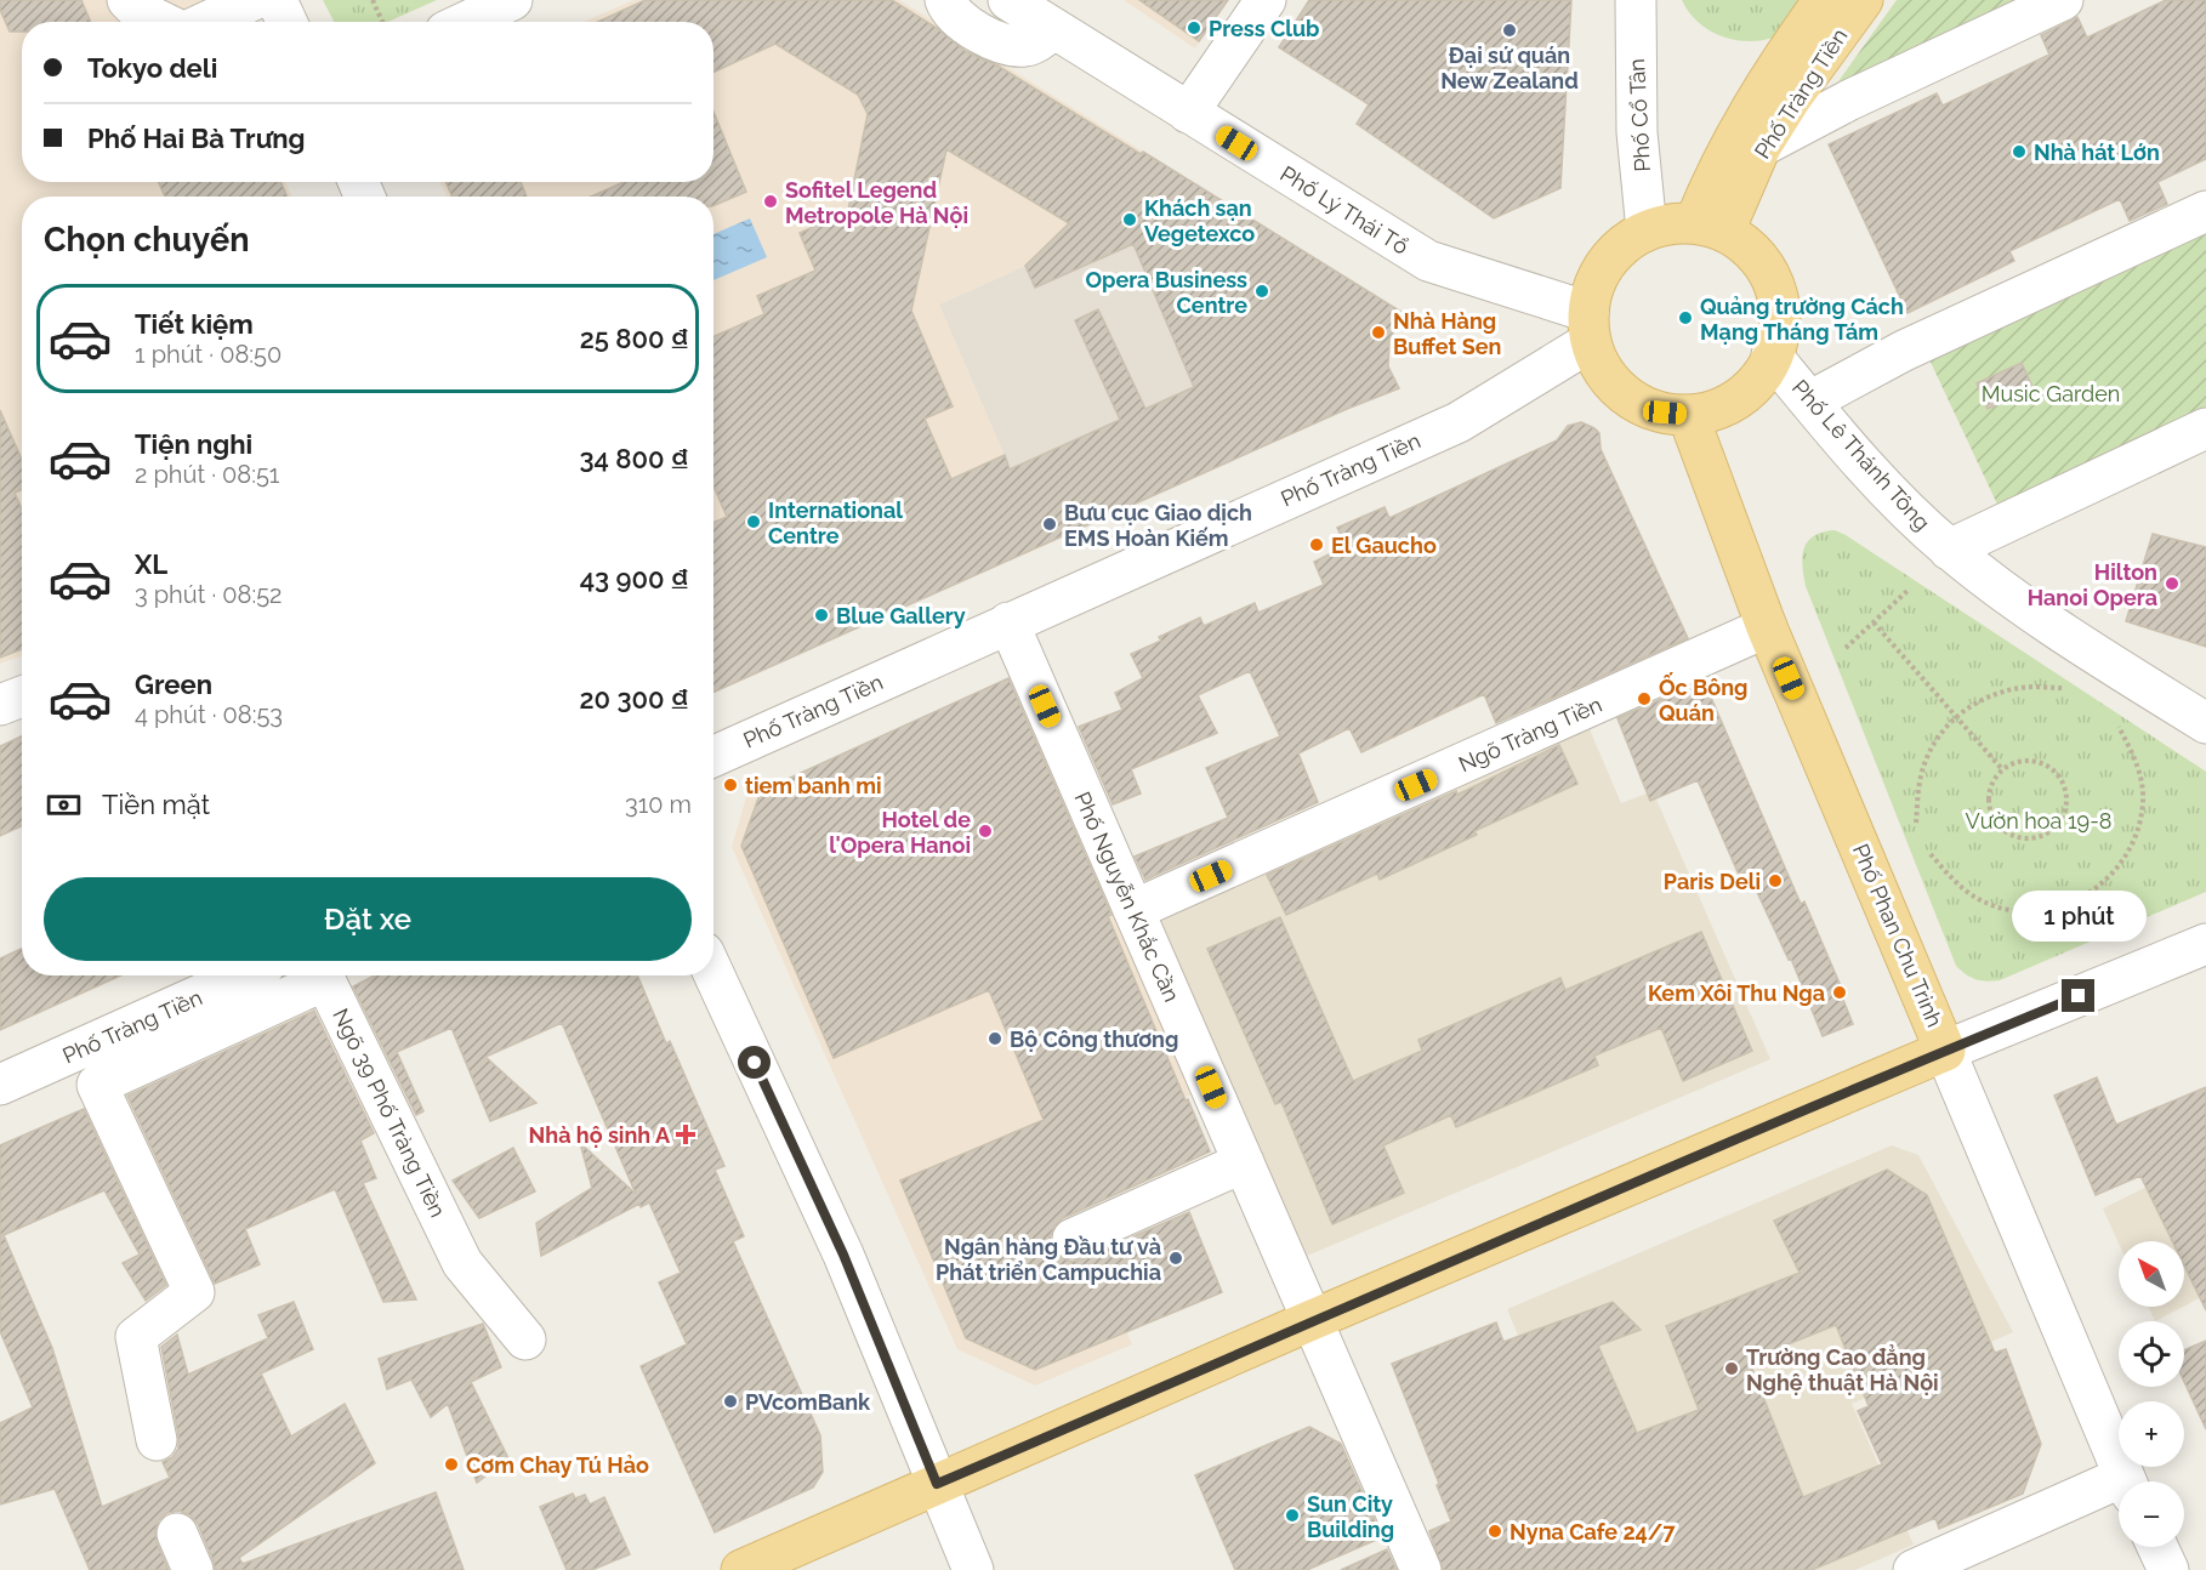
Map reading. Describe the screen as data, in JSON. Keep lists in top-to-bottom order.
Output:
{
  "streets": {
    "main road": ["Phố Tràng Tiền", "Phố Phan Chu Trinh"],
    "street": [
      "Phố Cổ Tân",
      "Phố Lý Thái Tổ",
      "Phố Lê Thánh Tông",
      "Ngõ Tràng Tiền",
      "Phố Nguyễn Khắc Cần",
      "Ngõ 39 Phố Tràng Tiền"
    ]
  },
  "crossings": [
    ["Phố Tràng Tiền", "Phố Cổ Tân"],
    ["Phố Tràng Tiền", "Phố Lý Thái Tổ"],
    ["Phố Tràng Tiền", "Phố Lê Thánh Tông"],
    ["Phố Tràng Tiền", "Phố Nguyễn Khắc Cần"],
    ["Phố Tràng Tiền", "Phố Phan Chu Trinh"],
    ["Phố Cổ Tân", "Phố Lý Thái Tổ"],
    ["Phố Cổ Tân", "Phố Lê Thánh Tông"],
    ["Phố Cổ Tân", "Phố Phan Chu Trinh"],
    ["Phố Lý Thái Tổ", "Phố Lê Thánh Tông"],
    ["Phố Lý Thái Tổ", "Phố Phan Chu Trinh"],
    ["Phố Lê Thánh Tông", "Phố Phan Chu Trinh"],
    ["Ngõ Tràng Tiền", "Phố Nguyễn Khắc Cần"],
    ["Ngõ Tràng Tiền", "Phố Phan Chu Trinh"]
  ],
  "parks": ["Music Garden", "Vườn hoa 19-8"],
  "places": {
    "other": [
      "Press Club",
      "Đại sứ quán New Zealand",
      "Nhà hát Lớn",
      "Sofitel Legend Metropole Hà Nội",
      "Khách sạn Vegetexco",
      "Opera Business Centre",
      "Quảng trường Cách Mạng Tháng Tám",
      "Nhà Hàng Buffet Sen",
      "International Centre",
      "Bưu cục Giao dịch EMS Hoàn Kiếm",
      "El Gaucho",
      "Hilton Hanoi Opera",
      "Blue Gallery",
      "Ốc Bông Quán",
      "tiem banh mi",
      "Hotel de l'Opera Hanoi",
      "Paris Deli",
      "Kem Xôi Thu Nga",
      "Bộ Công thương",
      "Ngân hàng Đầu tư và Phát triển Campuchia",
      "Trường Cao đẳng Nghệ thuật Hà Nội",
      "PVcomBank",
      "Cơm Chay Tú Hảo",
      "Sun City Building",
      "Nyna Cafe 24/7"
    ],
    "health": ["Nhà hộ sinh A"]
  },
  "north": "top left",
  "page": {
    "banner": ["Tokyo deli", "Phố Hai Bà Trưng"],
    "heading": "Chọn chuyến",
    "list": [
      {
        "name": "Tiết kiệm",
        "note": "1 phút · 08:50",
        "value": "25 800 ₫"
      },
      {
        "name": "Tiện nghi",
        "note": "2 phút · 08:51",
        "value": "34 800 ₫"
      },
      {
        "name": "XL",
        "note": "3 phút · 08:52",
        "value": "43 900 ₫"
      },
      {
        "name": "Green",
        "note": "4 phút · 08:53",
        "value": "20 300 ₫"
      }
    ],
    "pay": ["Tiền mặt", "310 m"],
    "buttons": "Đặt xe",
    "bubble": "1 phút",
    "map_buttons": ["+", "−"]
  }
}
